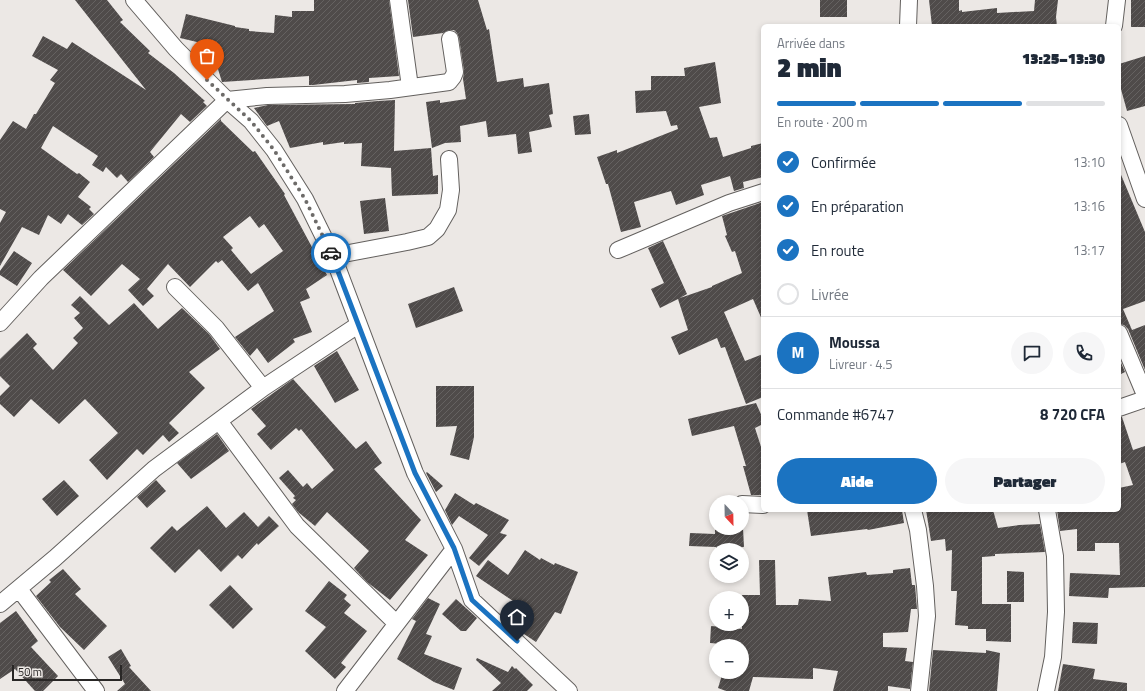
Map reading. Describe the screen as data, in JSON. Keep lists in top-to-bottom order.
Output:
{
  "scale_bar": "50 m",
  "north": "bottom",
  "page": {
    "heading": ["2 min", "Arrivée dans", "13:25–13:30"],
    "panel": [
      "Moussa",
      "Livreur · 4.5",
      "Commande #6747",
      "8 720 CFA"
    ],
    "bar": "En route · 200 m",
    "list": [
      ["Confirmée", "13:10"],
      ["En préparation", "13:16"],
      ["En route", "13:17"],
      "Livrée"
    ],
    "round": "M",
    "buttons": ["Aide", "Partager"],
    "map_buttons": ["+", "−"],
    "scale": "50 m"
  }
}
